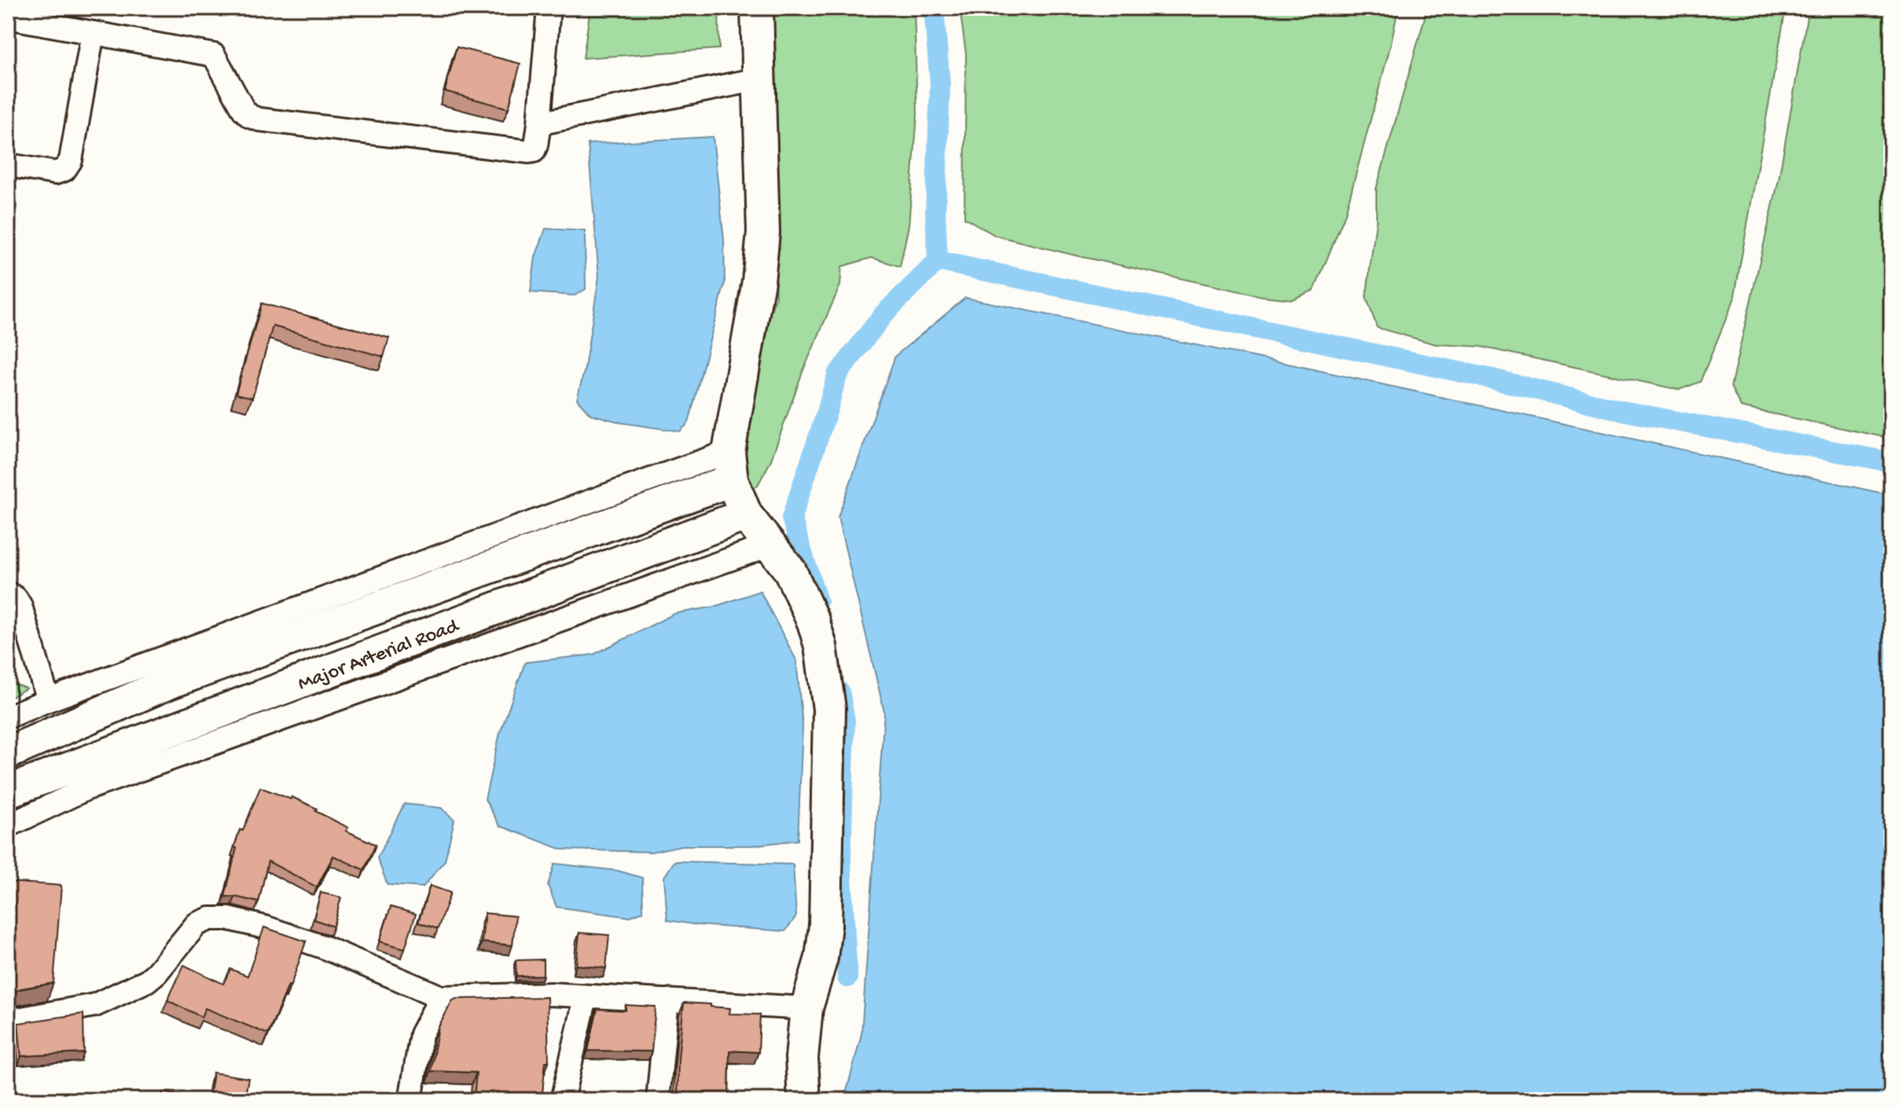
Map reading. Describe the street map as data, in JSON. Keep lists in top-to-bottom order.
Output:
{
  "streets": {
    "street": ["Major Arterial Road"]
  }
}
